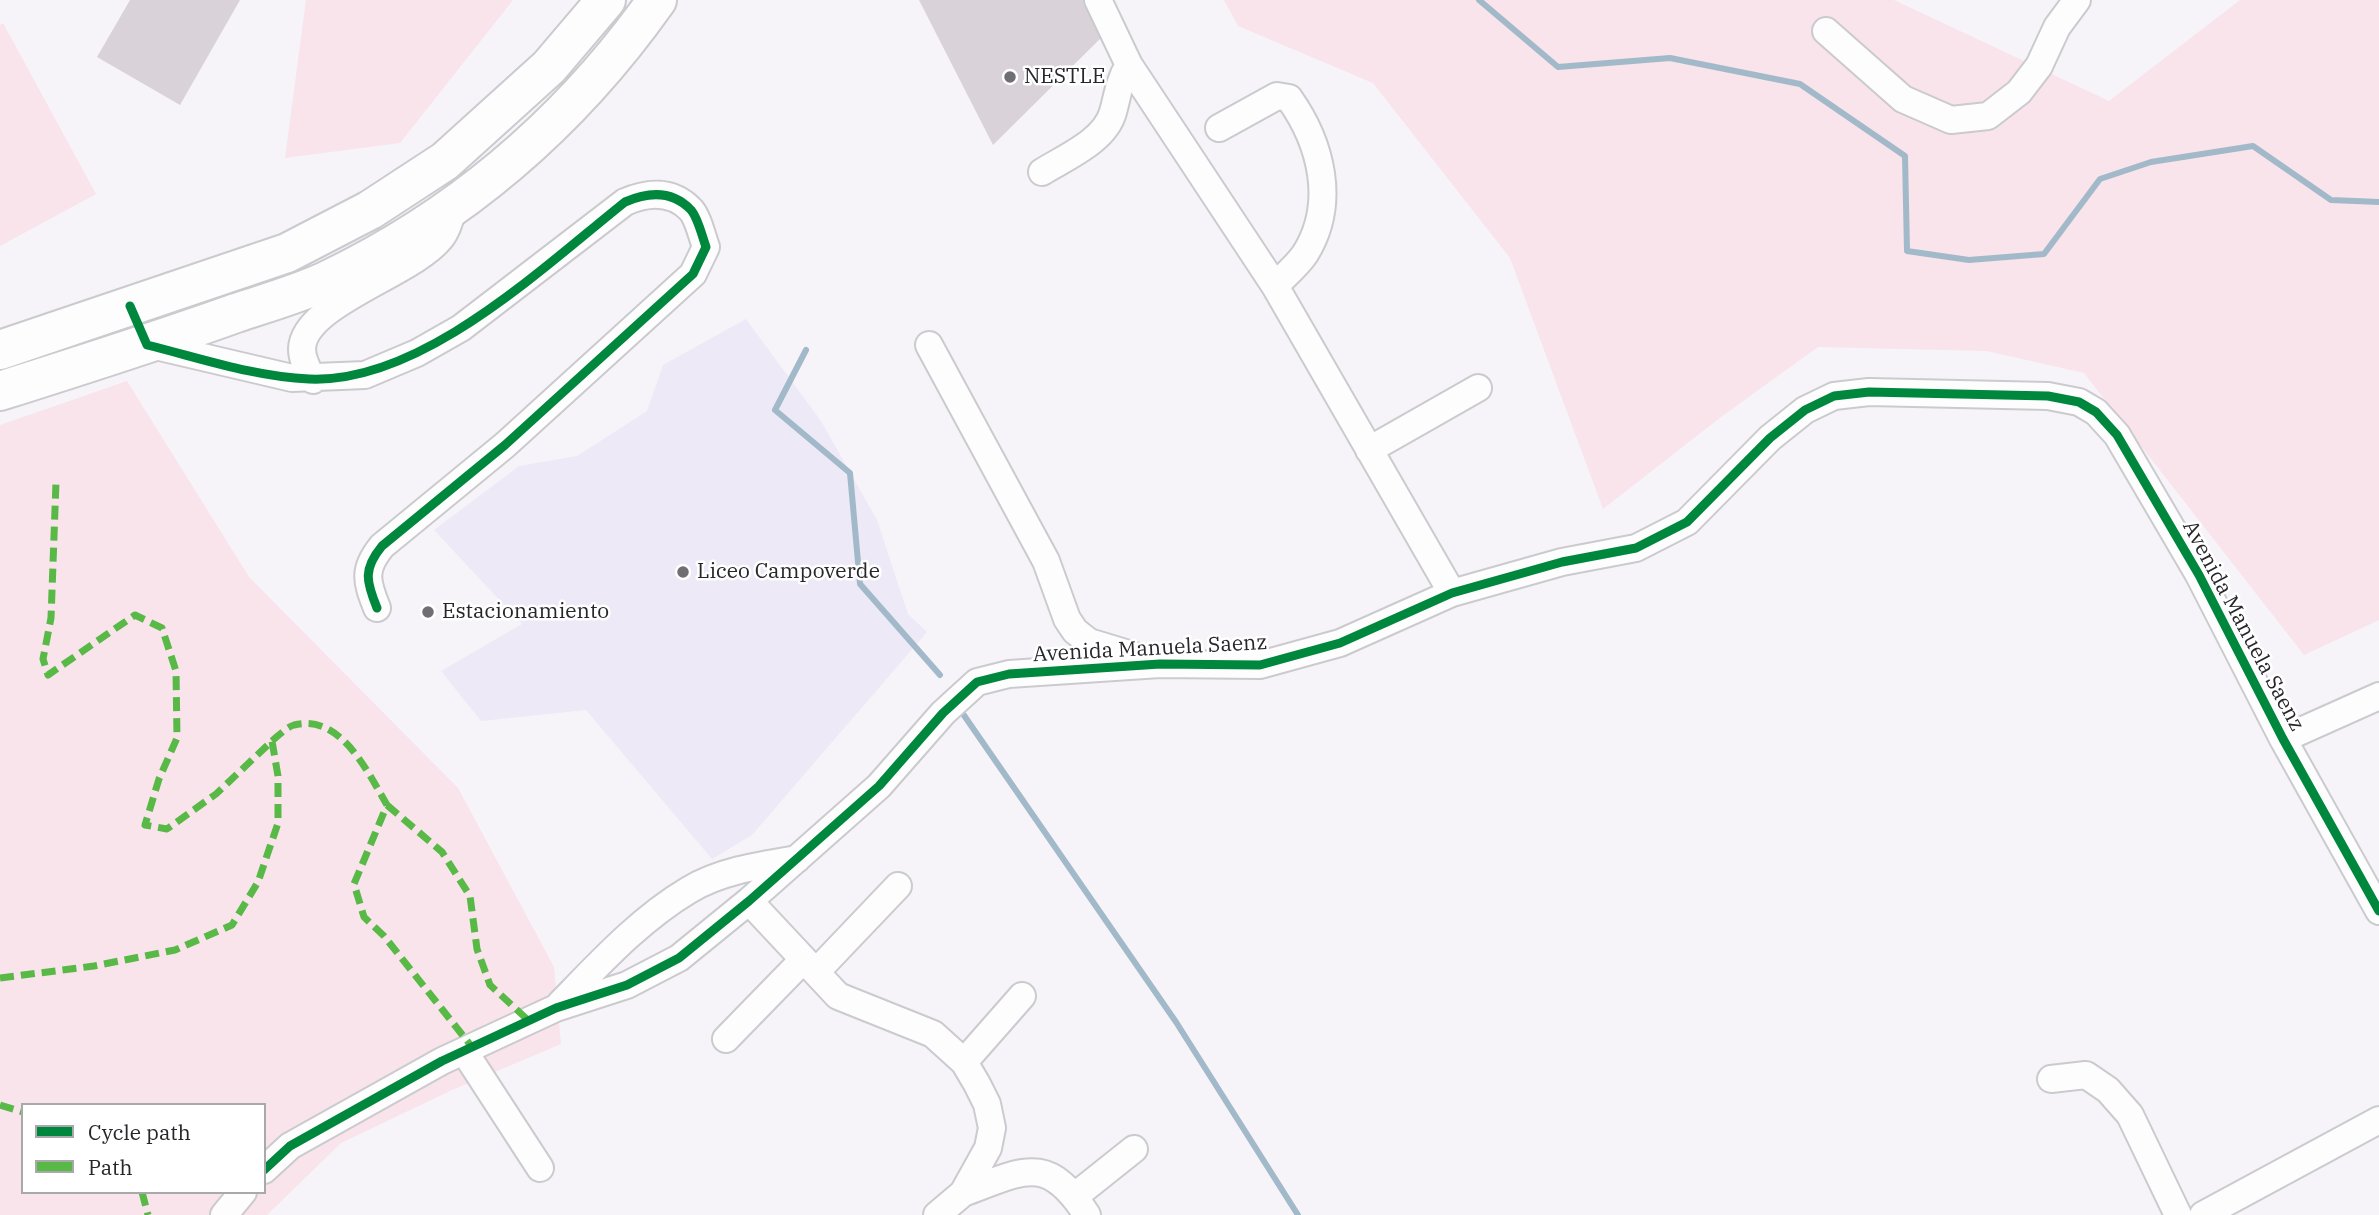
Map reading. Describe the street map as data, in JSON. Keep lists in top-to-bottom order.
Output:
{
  "streets": {
    "street": ["Avenida Manuela Saenz"]
  },
  "places": ["NESTLE", "Liceo Campoverde", "Estacionamiento"],
  "legend": ["Cycle path", "Path"]
}
